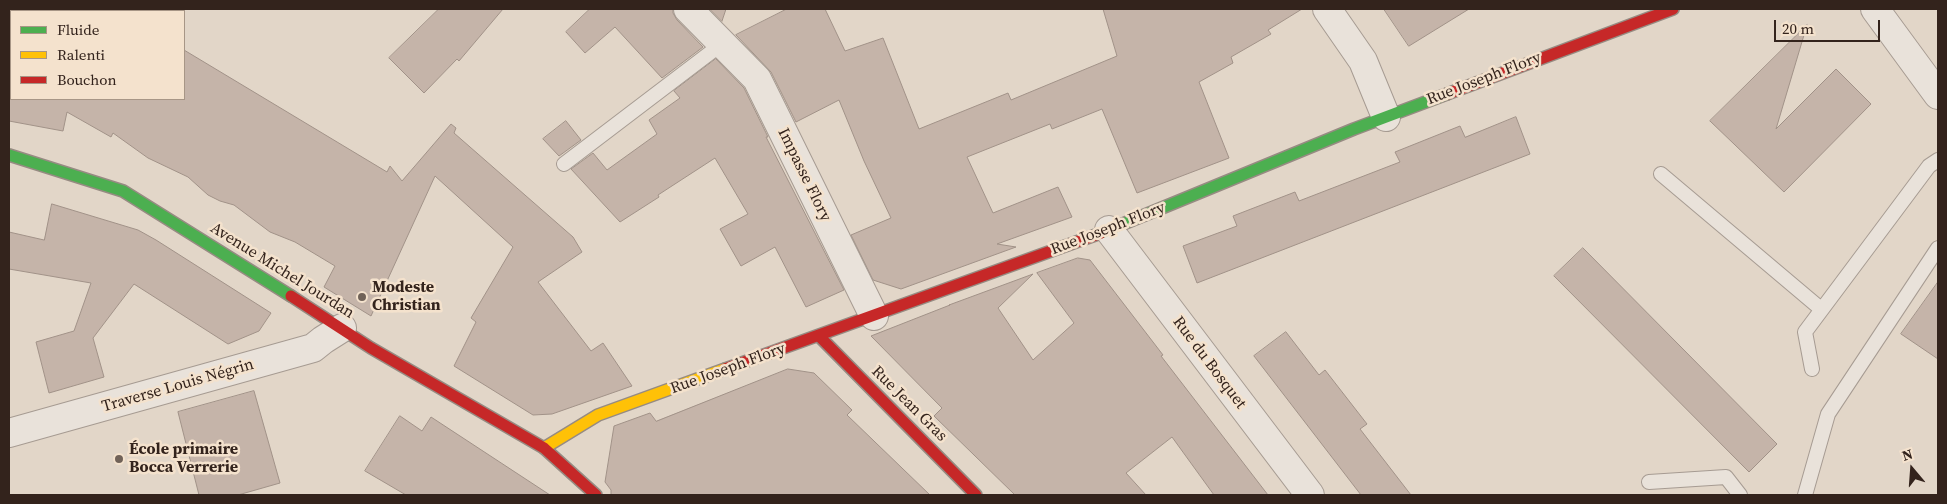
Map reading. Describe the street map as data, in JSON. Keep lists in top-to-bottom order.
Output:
{
  "streets": {
    "street": [
      "Rue Joseph Flory",
      "Impasse Flory",
      "Avenue Michel Jourdan",
      "Rue du Bosquet",
      "Traverse Louis Négrin",
      "Rue Jean Gras"
    ]
  },
  "crossings": [
    ["Rue Joseph Flory", "Impasse Flory"],
    ["Rue Joseph Flory", "Avenue Michel Jourdan"],
    ["Rue Joseph Flory", "Rue du Bosquet"],
    ["Rue Joseph Flory", "Rue Jean Gras"],
    ["Avenue Michel Jourdan", "Traverse Louis Négrin"]
  ],
  "places": ["Modeste Christian", "École primaire Bocca Verrerie"],
  "legend": ["Fluide", "Ralenti", "Bouchon"],
  "scale_bar": "20 m",
  "north": "top"
}
